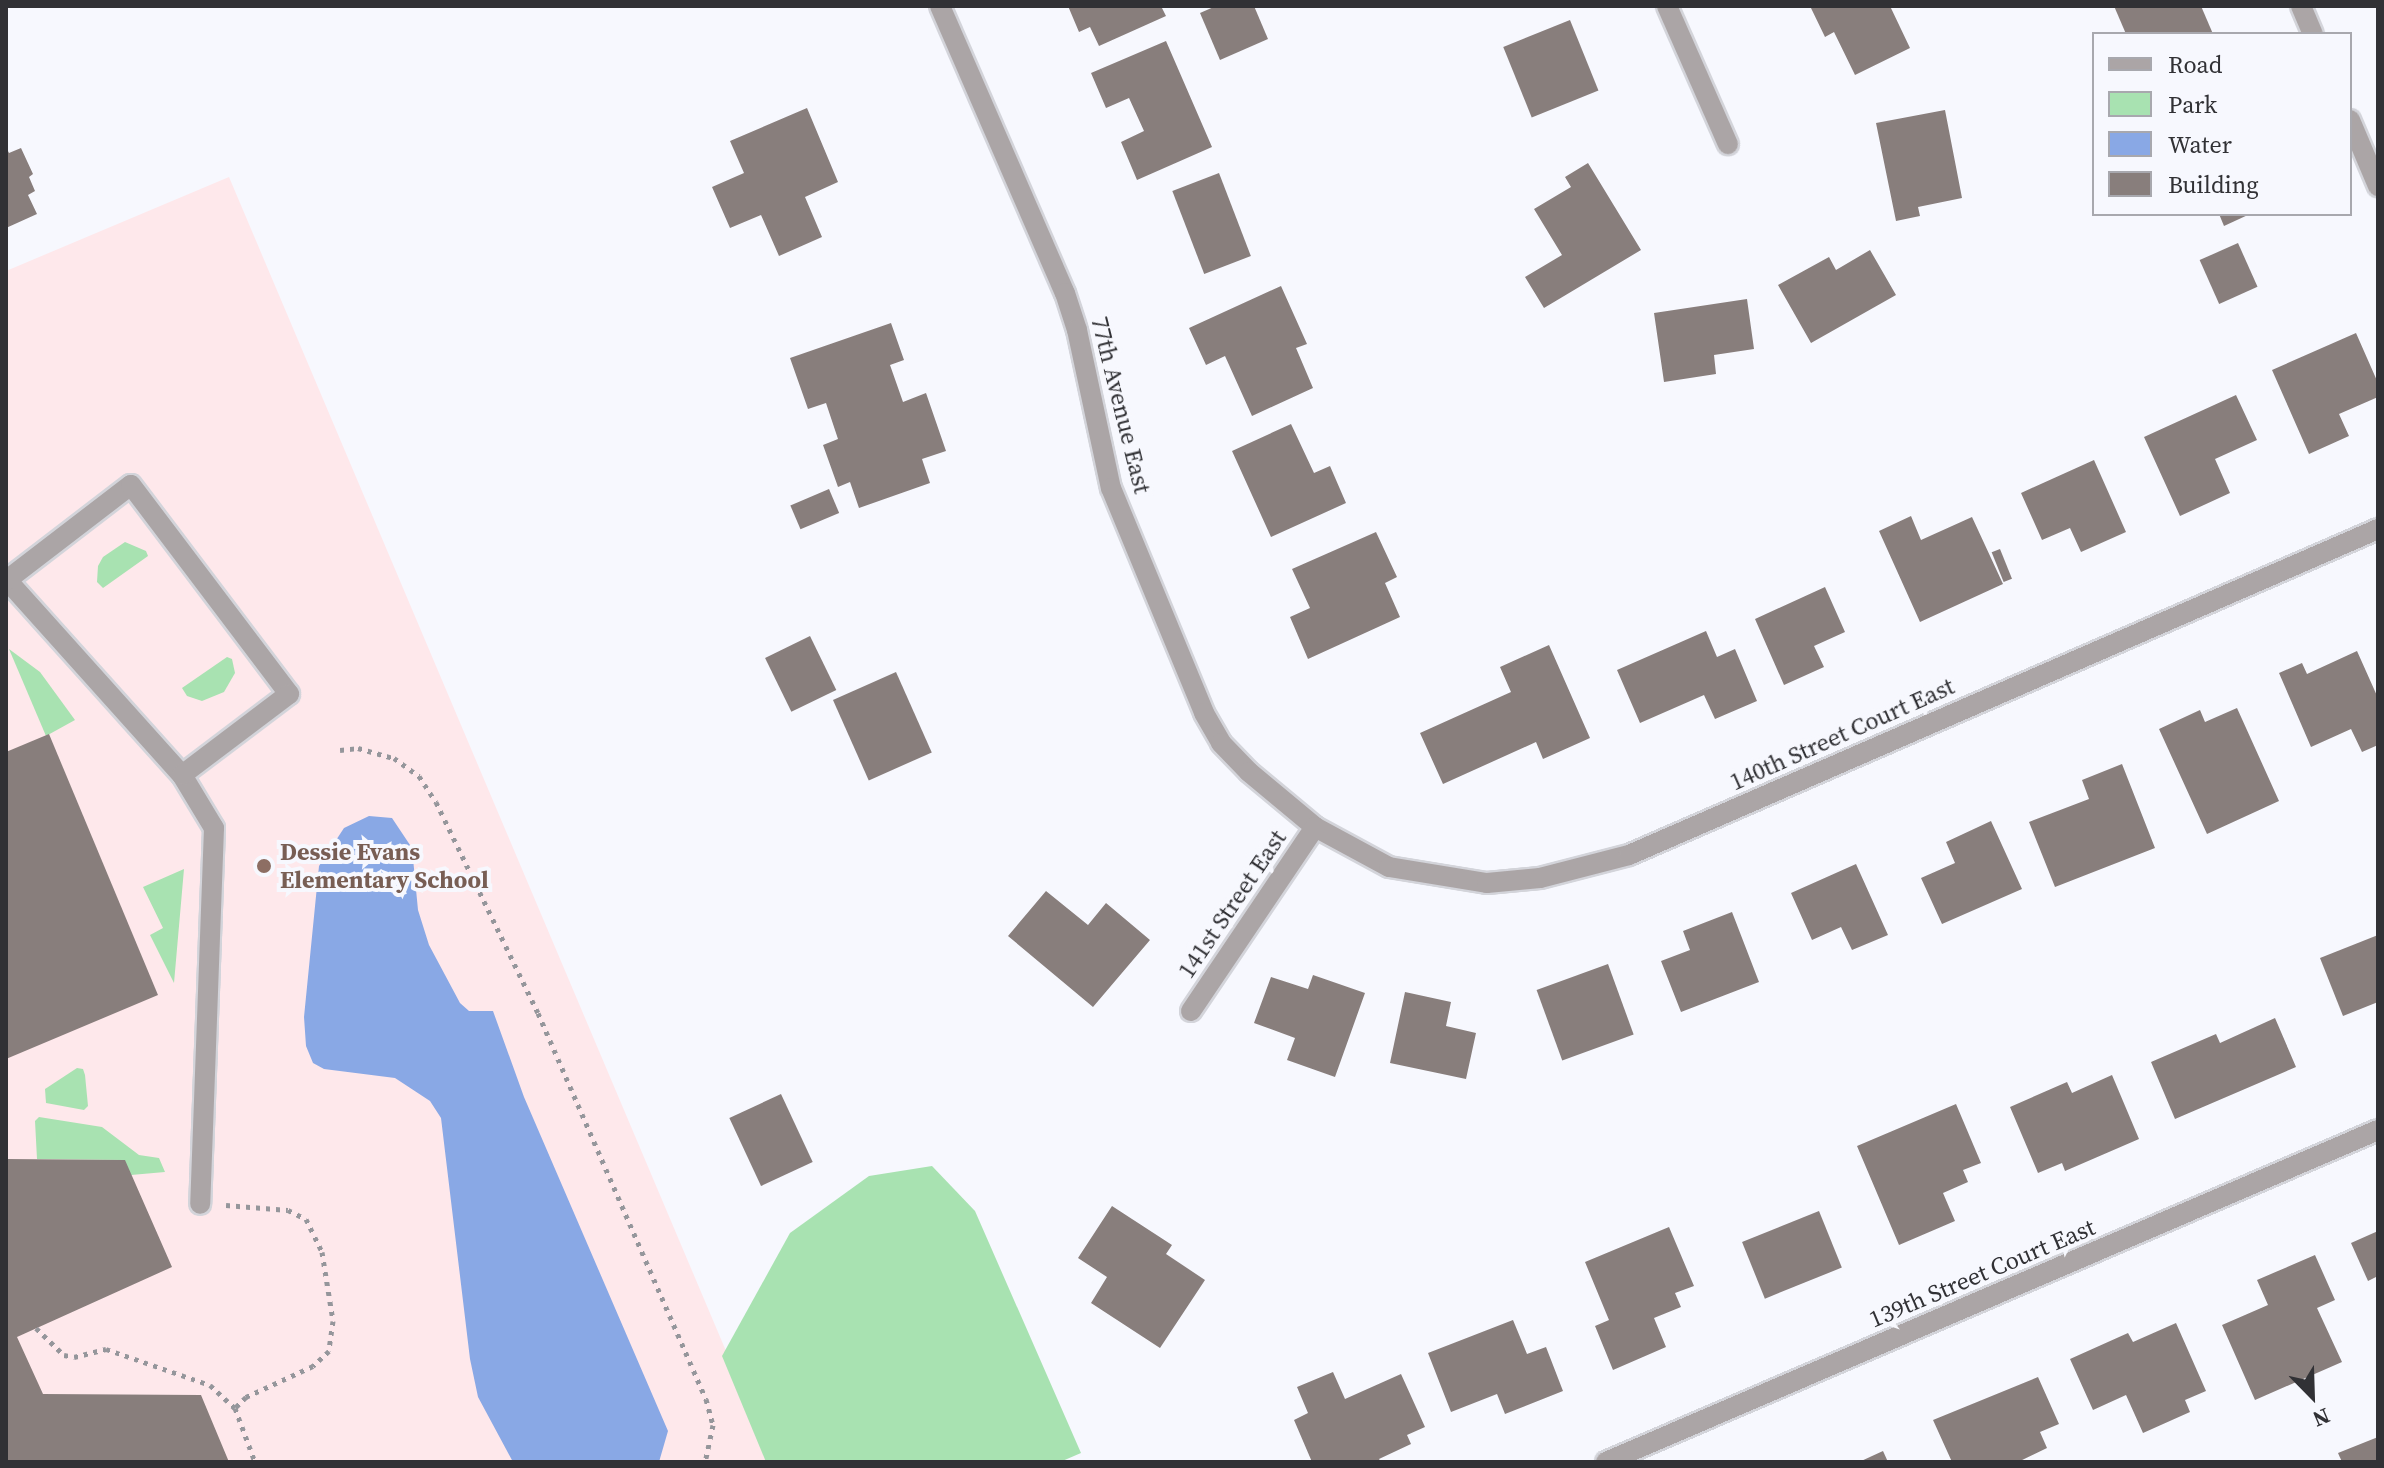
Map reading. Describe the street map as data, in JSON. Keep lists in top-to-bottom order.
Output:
{
  "streets": {
    "street": [
      "77th Avenue East",
      "140th Street Court East",
      "141st Street East",
      "139th Street Court East"
    ]
  },
  "crossings": [
    ["77th Avenue East", "140th Street Court East"],
    ["77th Avenue East", "141st Street East"],
    ["140th Street Court East", "141st Street East"]
  ],
  "places": ["Dessie Evans Elementary School"],
  "legend": [
    "Road",
    "Park",
    "Water",
    "Building"
  ],
  "north": "bottom right"
}
